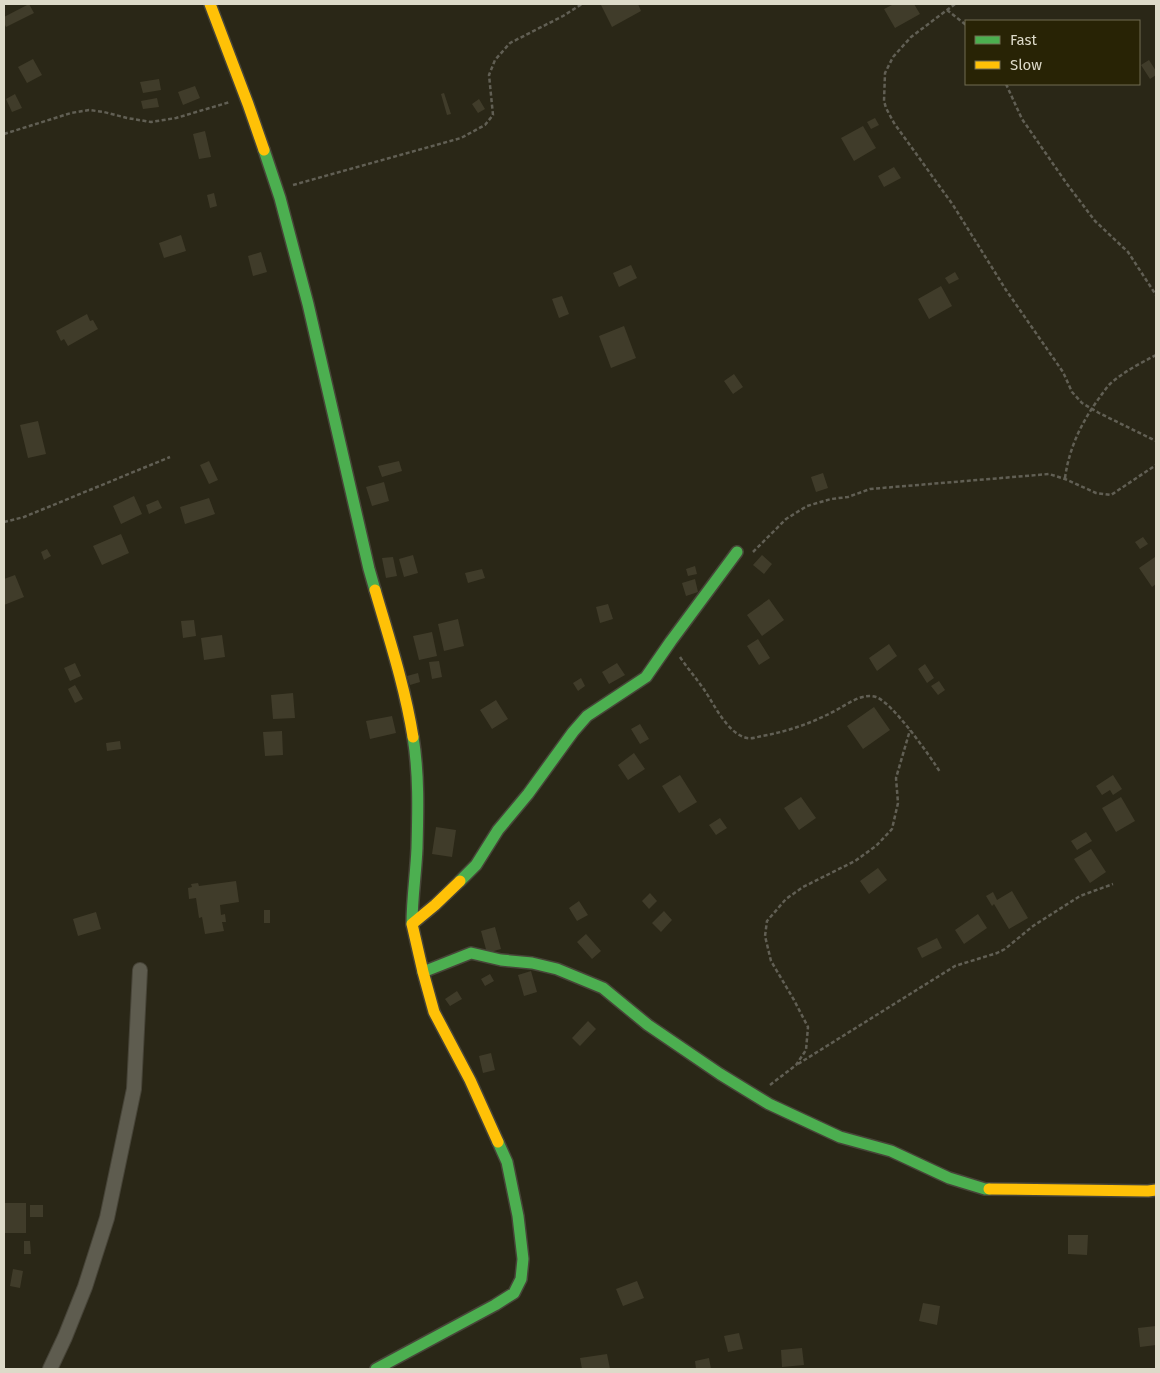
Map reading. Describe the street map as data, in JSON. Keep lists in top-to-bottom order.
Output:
{
  "legend": ["Fast", "Slow"]
}
